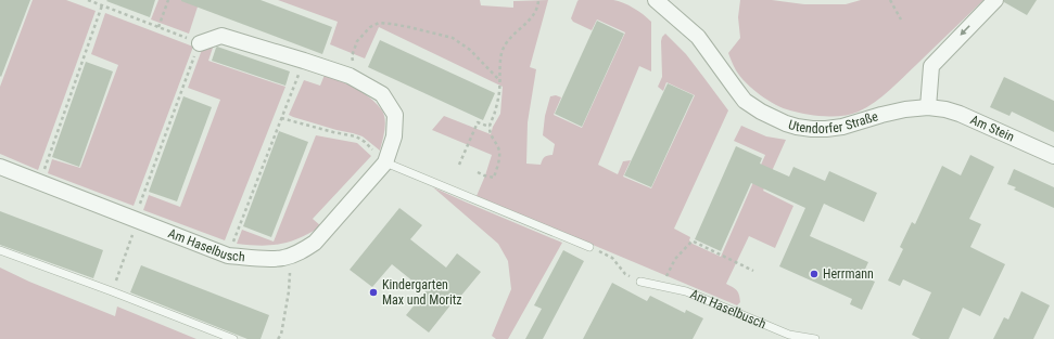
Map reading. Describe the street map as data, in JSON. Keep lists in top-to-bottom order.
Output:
{
  "streets": {
    "street": ["Utendorfer Straße", "Am Stein", "Am Haselbusch"]
  },
  "crossings": [
    ["Utendorfer Straße", "Am Stein"]
  ],
  "places": ["Herrmann", "Kindergarten Max und Moritz"]
}
